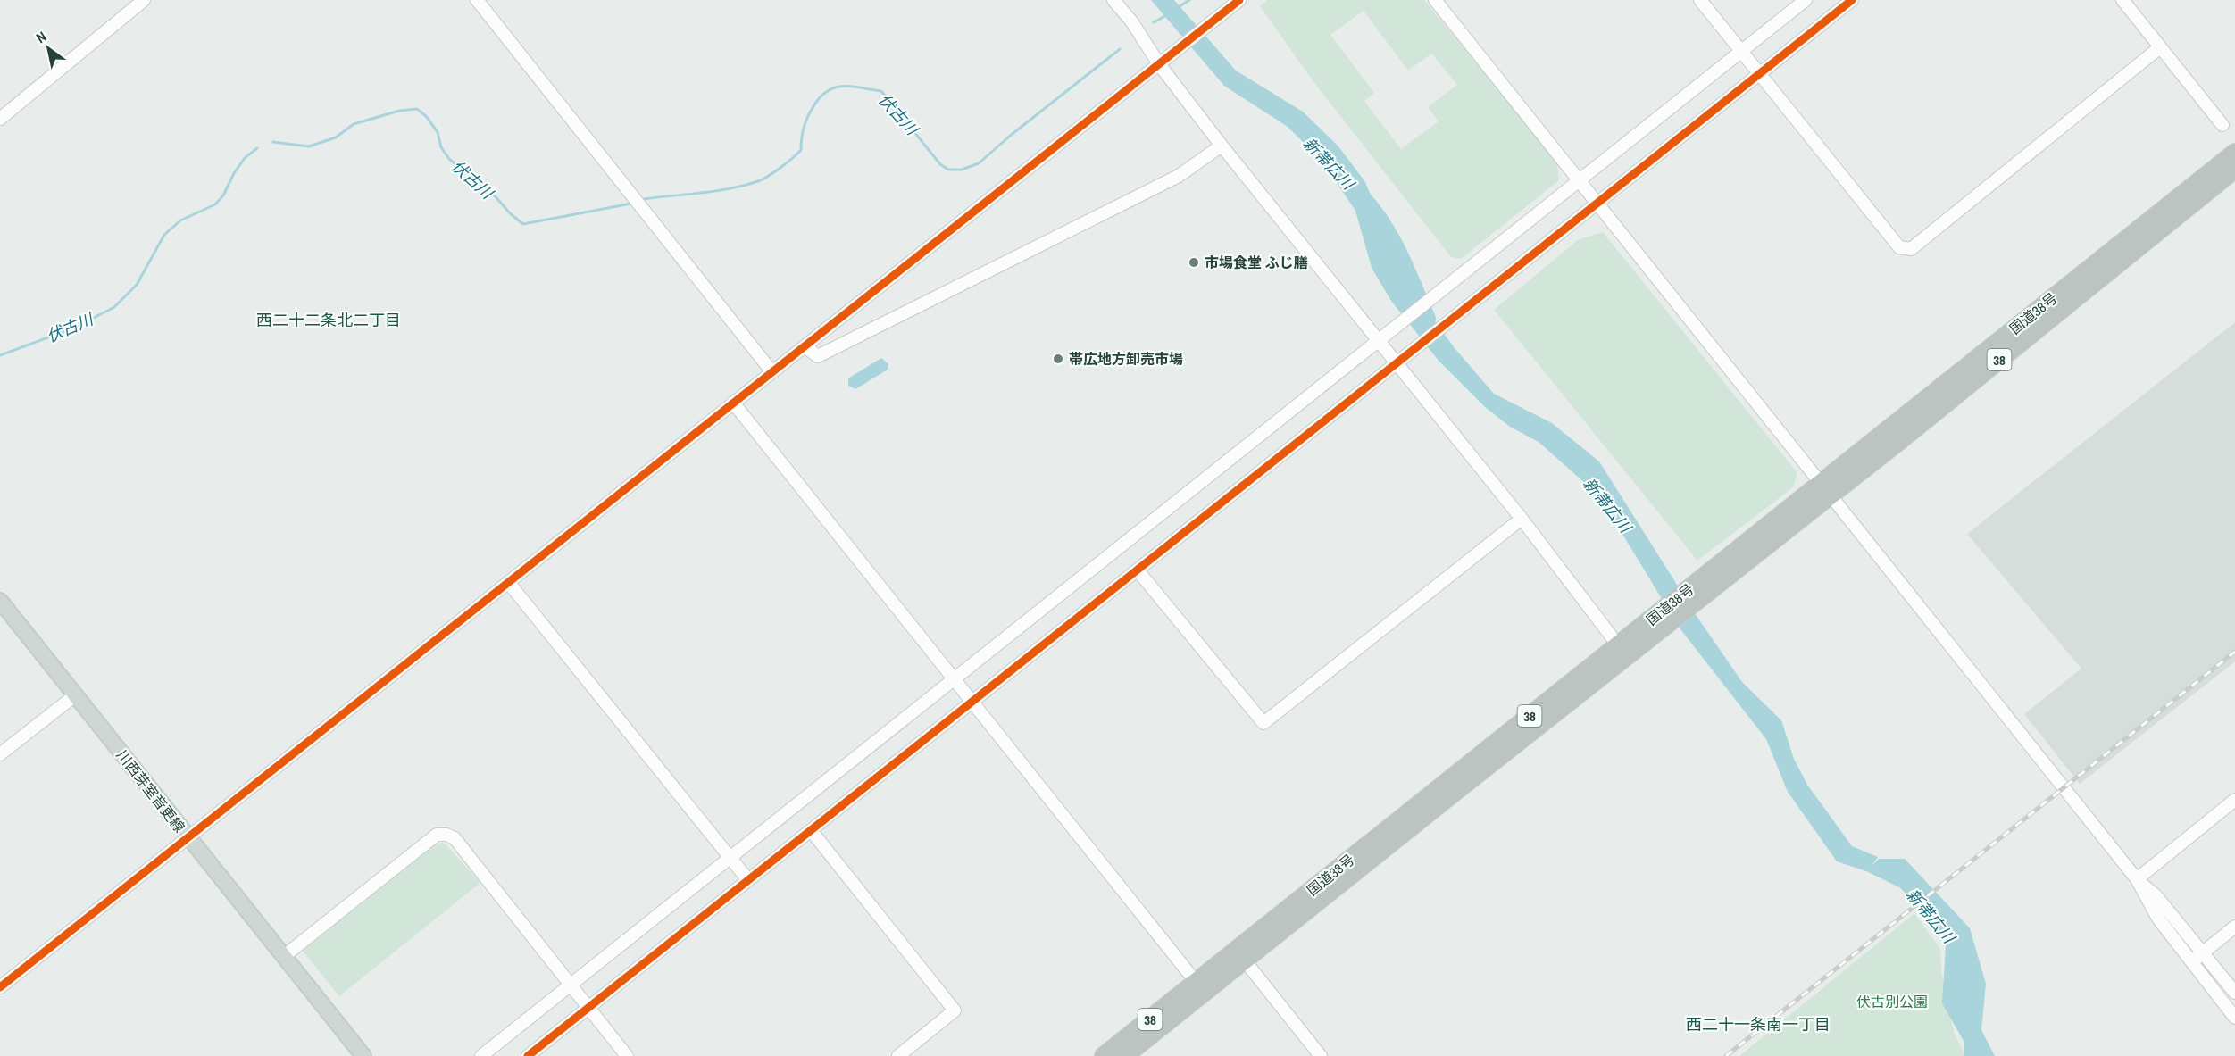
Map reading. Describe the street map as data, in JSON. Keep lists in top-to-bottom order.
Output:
{
  "streets": {
    "highway": ["国道38号", "38"],
    "main road": ["川西芽室音更線"]
  },
  "districts": ["西二十二条北二丁目", "西二十一条南一丁目"],
  "water": ["伏古川", "新帯広川"],
  "parks": ["伏古別公園"],
  "places": ["市場食堂 ふじ膳", "帯広地方卸売市場"],
  "north": "top left"
}
